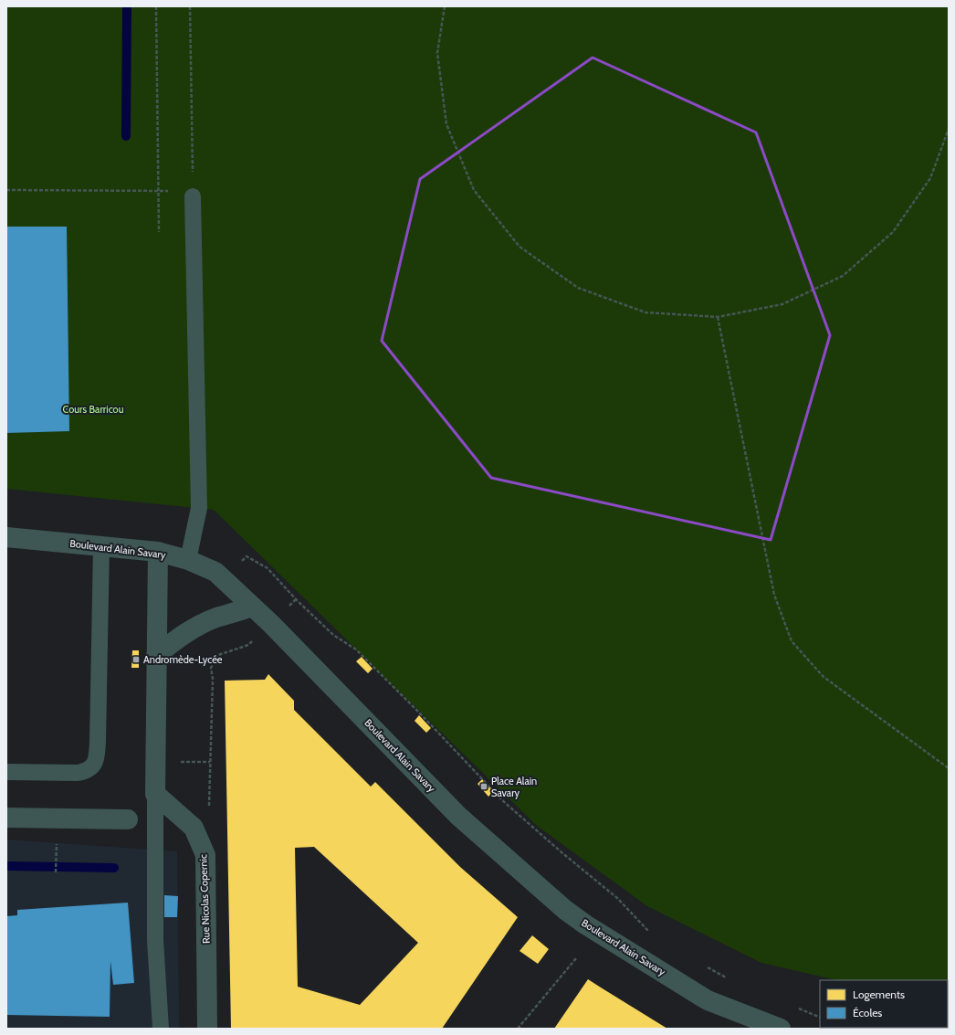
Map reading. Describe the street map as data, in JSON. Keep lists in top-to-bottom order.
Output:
{
  "streets": {
    "street": ["Boulevard Alain Savary", "Rue Nicolas Copernic"]
  },
  "parks": ["Cours Barricou"],
  "places": {
    "transit": ["Andromède-Lycée", "Place Alain Savary"]
  },
  "legend": ["Logements", "Écoles"]
}
